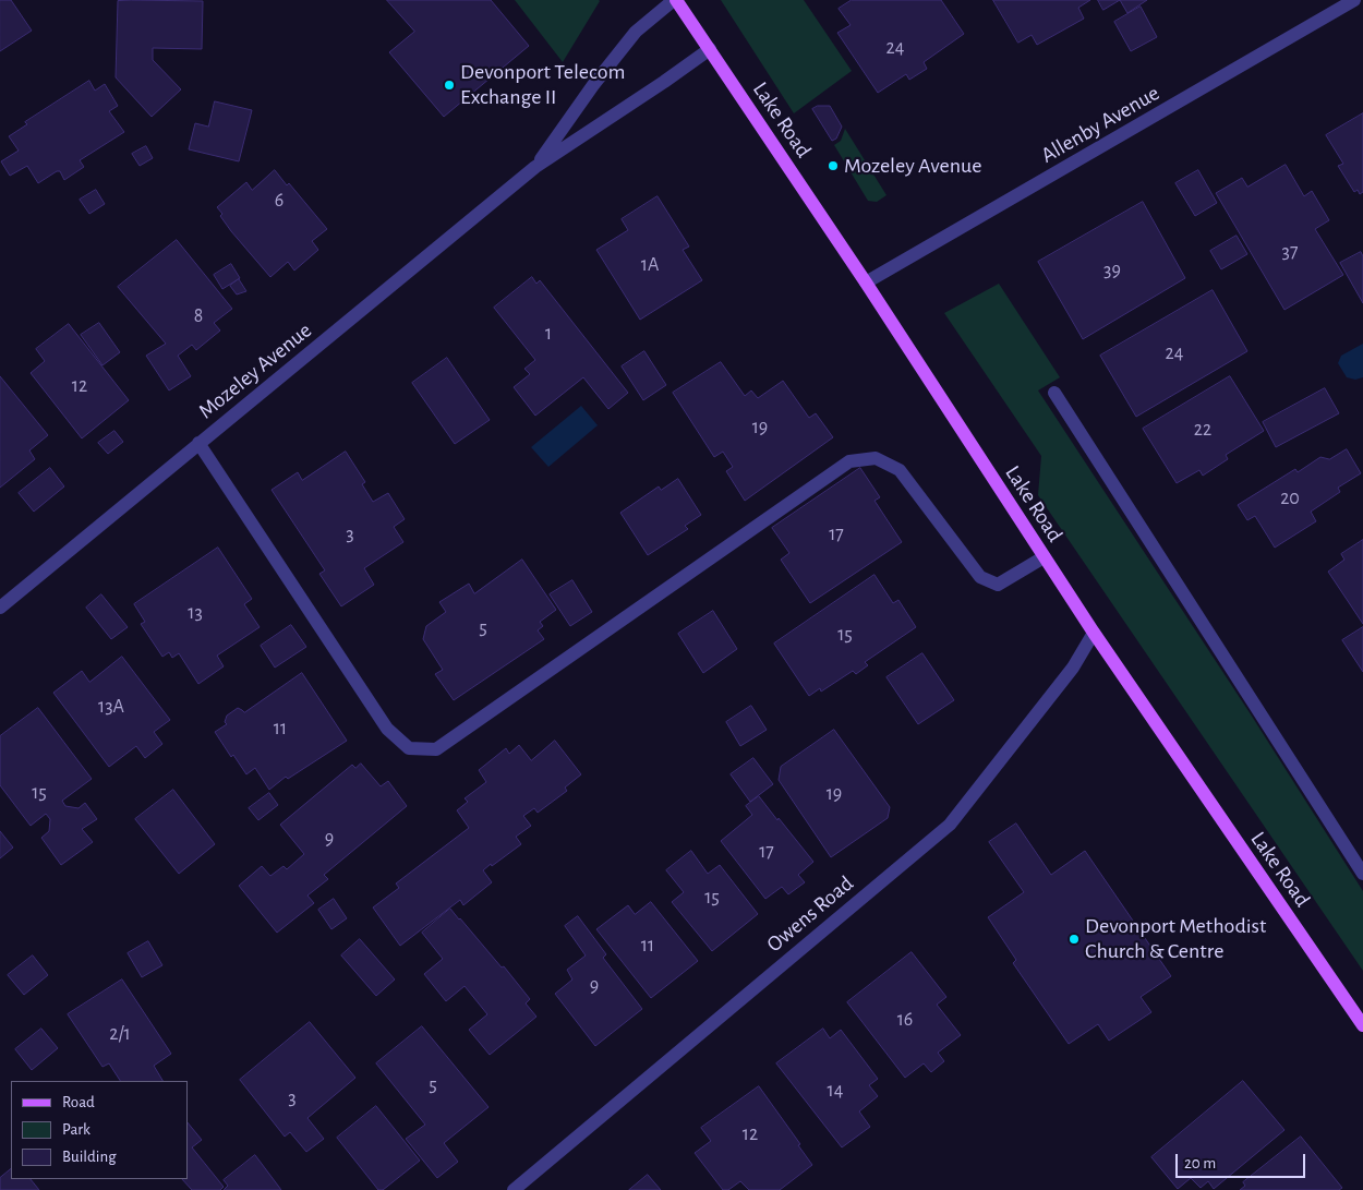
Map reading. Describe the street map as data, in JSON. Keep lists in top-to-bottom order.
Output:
{
  "streets": {
    "main road": ["Lake Road"],
    "street": ["Allenby Avenue", "Mozeley Avenue", "Owens Road"]
  },
  "crossings": [
    ["Lake Road", "Allenby Avenue"],
    ["Lake Road", "Mozeley Avenue"],
    ["Lake Road", "Owens Road"]
  ],
  "places": ["Devonport Telecom Exchange II", "Mozeley Avenue", "Devonport Methodist Church & Centre"],
  "house_numbers": [
    "24",
    "6",
    "37",
    "1A",
    "39",
    "8",
    "1",
    "24",
    "12",
    "19",
    "22",
    "20",
    "3",
    "17",
    "13",
    "5",
    "15",
    "13A",
    "11",
    "15",
    "19",
    "9",
    "17",
    "15",
    "11",
    "9",
    "16",
    "2/1",
    "5",
    "14",
    "3",
    "12"
  ],
  "legend": ["Road", "Park", "Building"],
  "scale_bar": "20 m"
}
